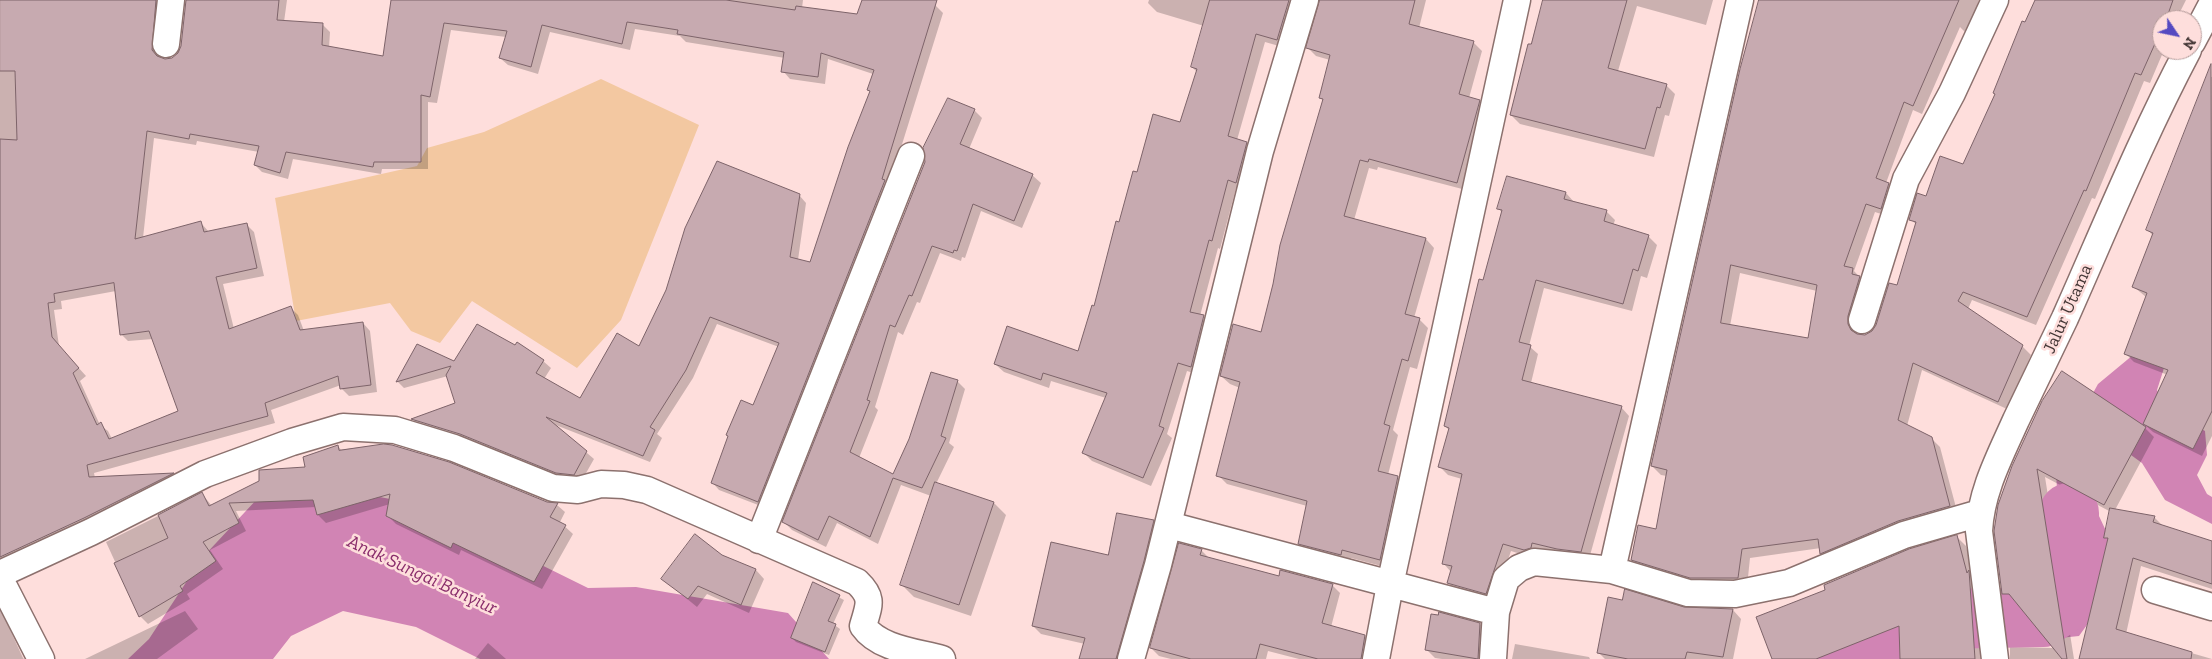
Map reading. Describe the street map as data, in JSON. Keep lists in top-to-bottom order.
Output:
{
  "streets": {
    "street": ["Jalur Utama"]
  },
  "water": ["Anak Sungai Banyiur"],
  "north": "bottom right"
}
